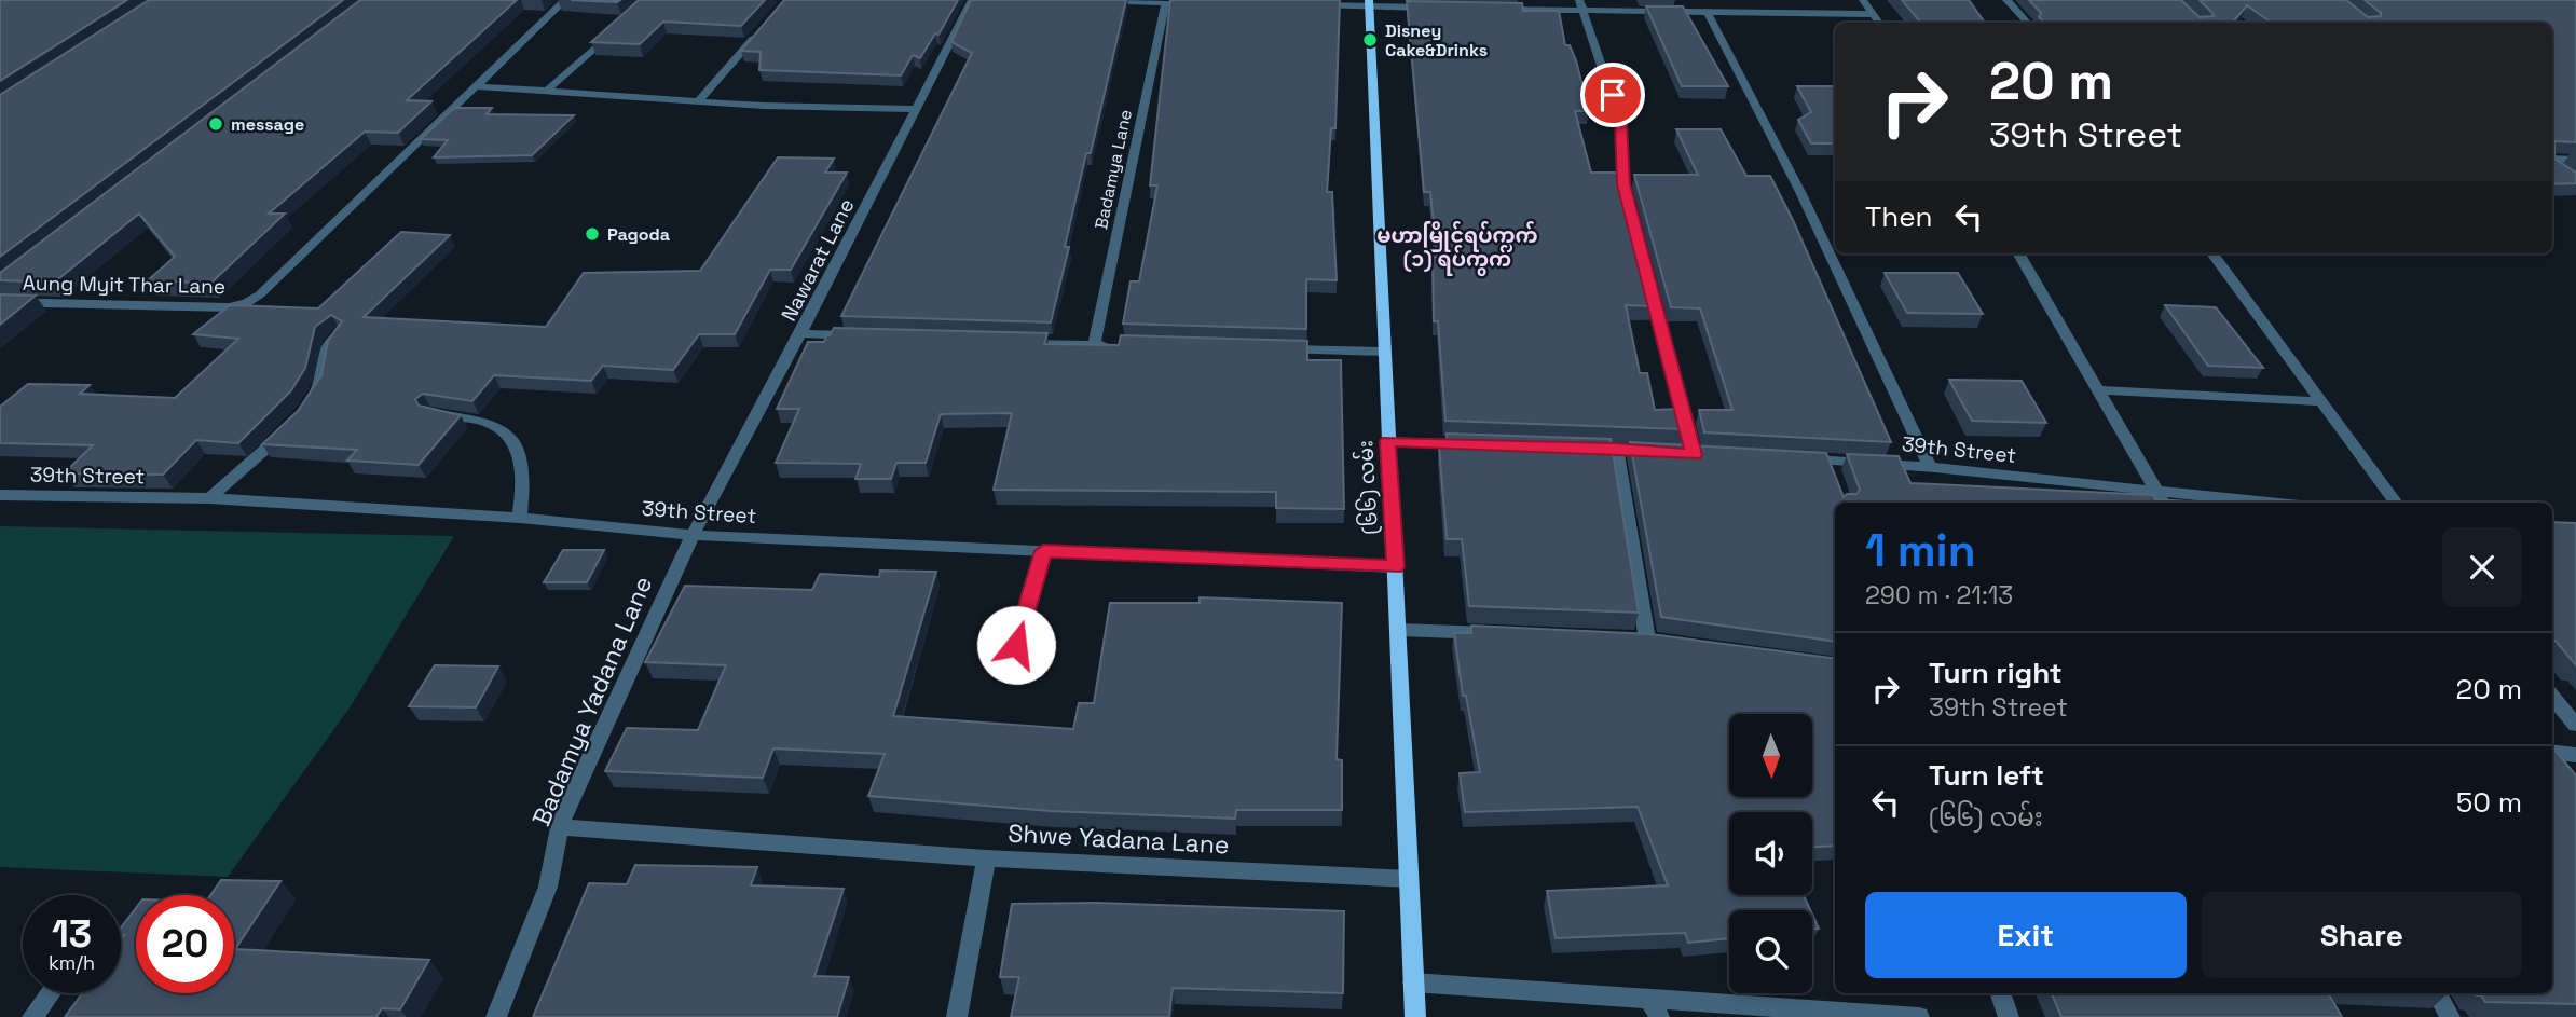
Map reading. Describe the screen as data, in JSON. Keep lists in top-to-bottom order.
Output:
{
  "streets": {
    "street": [
      "Badamya Lane",
      "Nawarat Lane",
      "Aung Myit Thar Lane",
      "39th Street",
      "(၆၆) လမ်း",
      "Badamya Yadana Lane",
      "Shwe Yadana Lane"
    ]
  },
  "crossings": [
    ["Nawarat Lane", "39th Street"],
    ["Nawarat Lane", "Badamya Yadana Lane"],
    ["39th Street", "(၆၆) လမ်း"],
    ["39th Street", "Badamya Yadana Lane"],
    ["(၆၆) လမ်း", "Shwe Yadana Lane"]
  ],
  "districts": ["မဟာမြိုင်ရပ်ကွက် (၁) ရပ်ကွက်"],
  "places": ["Disney Cake&Drinks", "message", "Pagoda"],
  "north": "bottom",
  "page": {
    "turn": ["20 m", "39th Street"],
    "then": "Then",
    "heading": ["1 min", "290 m · 21:13"],
    "list": [
      {
        "name": "Turn right",
        "note": "39th Street",
        "value": "20 m"
      },
      {
        "name": "Turn left",
        "note": "(၆၆) လမ်း",
        "value": "50 m"
      }
    ],
    "buttons": ["Exit", "Share"],
    "speed": "13 km/h",
    "limit": "20"
  }
}
